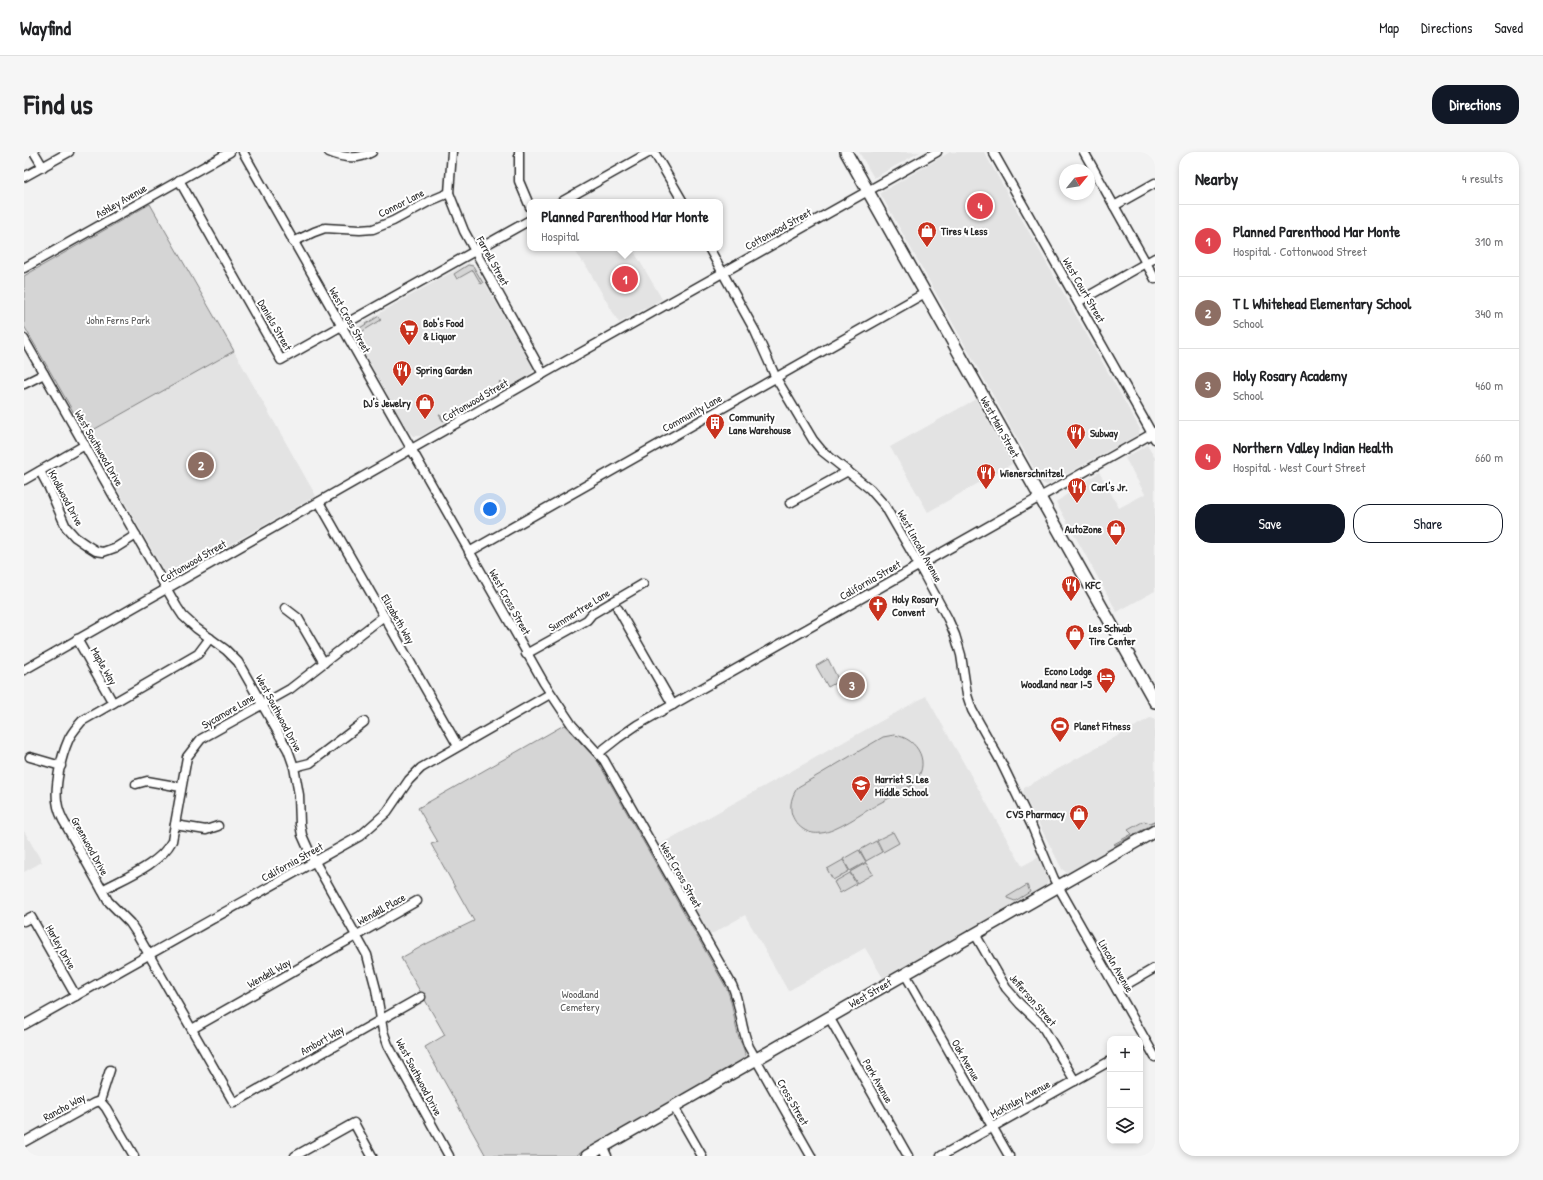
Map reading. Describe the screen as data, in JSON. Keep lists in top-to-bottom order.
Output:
{
  "streets": {
    "main road": ["West Main Street", "West Street"],
    "street": [
      "Ashley Avenue",
      "Connor Lane",
      "Cottonwood Street",
      "Farrell Street",
      "West Court Street",
      "West Cross Street",
      "Daniels Street",
      "Community Lane",
      "West Southwood Drive",
      "Knollwood Drive",
      "West Lincoln Avenue",
      "California Street",
      "Summertree Lane",
      "Elizabeth Way",
      "Maple Way",
      "Sycamore Lane",
      "Greenwood Drive",
      "Wendell Place",
      "Harley Drive",
      "Lincoln Avenue",
      "Wendell Way",
      "Jefferson Street",
      "Ambort Way",
      "Oak Avenue",
      "Park Avenue",
      "McKinley Avenue",
      "Cross Street",
      "Rancho Way"
    ]
  },
  "crossings": [
    ["Ashley Avenue", "Daniels Street"],
    ["Connor Lane", "Farrell Street"],
    ["Connor Lane", "West Cross Street"],
    ["Cottonwood Street", "Farrell Street"],
    ["Cottonwood Street", "West Cross Street"],
    ["Cottonwood Street", "West Main Street"],
    ["Cottonwood Street", "West Southwood Drive"],
    ["Cottonwood Street", "West Lincoln Avenue"],
    ["Cottonwood Street", "Elizabeth Way"],
    ["Cottonwood Street", "Maple Way"],
    ["Farrell Street", "Daniels Street"],
    ["West Court Street", "California Street"],
    ["West Cross Street", "Daniels Street"],
    ["West Cross Street", "Community Lane"],
    ["West Cross Street", "California Street"],
    ["West Cross Street", "Summertree Lane"],
    ["West Cross Street", "West Street"],
    ["West Cross Street", "Cross Street"],
    ["Community Lane", "West Main Street"],
    ["Community Lane", "West Lincoln Avenue"],
    ["West Main Street", "California Street"],
    ["West Southwood Drive", "Knollwood Drive"],
    ["West Southwood Drive", "California Street"],
    ["West Southwood Drive", "Sycamore Lane"],
    ["West Southwood Drive", "Greenwood Drive"],
    ["West Southwood Drive", "Wendell Place"],
    ["West Southwood Drive", "Wendell Way"],
    ["West Southwood Drive", "Ambort Way"],
    ["West Lincoln Avenue", "California Street"],
    ["West Lincoln Avenue", "Lincoln Avenue"],
    ["West Lincoln Avenue", "West Street"],
    ["California Street", "Elizabeth Way"],
    ["California Street", "Greenwood Drive"],
    ["California Street", "Harley Drive"],
    ["Elizabeth Way", "Sycamore Lane"],
    ["Maple Way", "Greenwood Drive"],
    ["Sycamore Lane", "Greenwood Drive"],
    ["Greenwood Drive", "Wendell Way"],
    ["Greenwood Drive", "Ambort Way"],
    ["Wendell Place", "Wendell Way"],
    ["Lincoln Avenue", "West Street"],
    ["West Street", "Jefferson Street"],
    ["West Street", "Oak Avenue"],
    ["West Street", "Park Avenue"],
    ["West Street", "Cross Street"],
    ["Jefferson Street", "McKinley Avenue"],
    ["Oak Avenue", "McKinley Avenue"]
  ],
  "parks": ["John Ferns Park", "Woodland Cemetery"],
  "places": {
    "shop": [
      "Tires 4 Less",
      "DJ's Jewelry",
      "AutoZone",
      "Les Schwab Tire Center",
      "CVS Pharmacy"
    ],
    "supermarket": ["Bob's Food & Liquor"],
    "restaurant": [
      "Spring Garden",
      "Subway",
      "Wienerschnitzel",
      "Carl's Jr.",
      "KFC"
    ],
    "building": ["Community Lane Warehouse"],
    "church": ["Holy Rosary Convent"],
    "hotel": ["Econo Lodge Woodland near I-5"],
    "sports": ["Planet Fitness"],
    "school or university": ["Harriet S. Lee Middle School"]
  },
  "north": "top right",
  "page": {
    "header": "Wayfind",
    "nav": ["Map", "Directions", "Saved"],
    "title": "Find us",
    "buttons": [
      "Directions",
      ["Save", "Share"]
    ],
    "heading": ["Nearby", "4 results"],
    "pins": [
      "4",
      "1",
      "2",
      "3"
    ],
    "popup": ["Planned Parenthood Mar Monte", "Hospital"],
    "list": [
      {
        "mark": "1",
        "name": "Planned Parenthood Mar Monte",
        "note": "Hospital · Cottonwood Street",
        "value": "310 m"
      },
      {
        "mark": "2",
        "name": "T L Whitehead Elementary School",
        "note": "School",
        "value": "340 m"
      },
      {
        "mark": "3",
        "name": "Holy Rosary Academy",
        "note": "School",
        "value": "460 m"
      },
      {
        "mark": "4",
        "name": "Northern Valley Indian Health",
        "note": "Hospital · West Court Street",
        "value": "660 m"
      }
    ],
    "map_buttons": ["+", "−"]
  }
}
